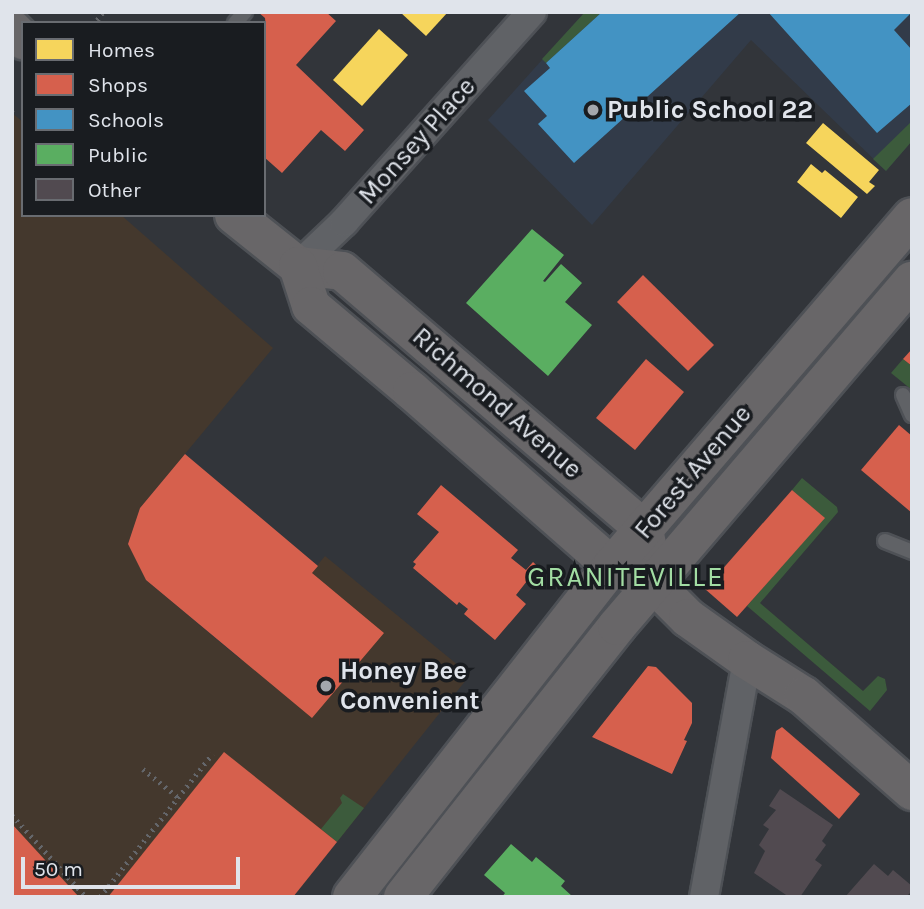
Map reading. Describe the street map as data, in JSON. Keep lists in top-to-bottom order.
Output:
{
  "streets": {
    "main road": ["Richmond Avenue", "Forest Avenue"],
    "street": ["Monsey Place"]
  },
  "crossings": [
    ["Monsey Place", "Richmond Avenue"],
    ["Richmond Avenue", "Forest Avenue"]
  ],
  "districts": ["GRANITEVILLE"],
  "places": ["Public School 22", "Honey Bee Convenient"],
  "legend": [
    "Homes",
    "Shops",
    "Schools",
    "Public",
    "Other"
  ],
  "scale_bar": "50 m"
}
